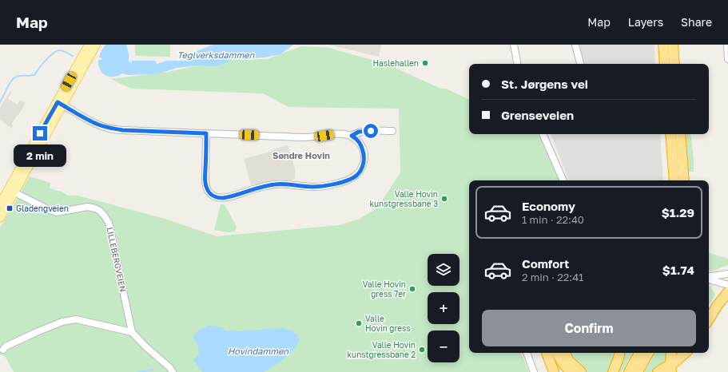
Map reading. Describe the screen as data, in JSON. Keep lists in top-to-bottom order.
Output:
{
  "streets": {
    "street": ["LILLEBERGVEIEN"]
  },
  "districts": ["Søndre Hovin"],
  "water": ["Teglverksdammen", "Hovindammen"],
  "places": {
    "other": [
      "Haslehallen",
      "Valle Hovin kunstgressbane 3",
      "Valle Hovin gress 7er",
      "Valle Hovin gress",
      "Valle Hovin kunstgressbane 2"
    ],
    "transit": ["Gladengveien"]
  },
  "page": {
    "header": "Map",
    "nav": ["Map", "Layers", "Share"],
    "banner": ["St. Jørgens vei", "Grenseveien"],
    "bubble": "2 min",
    "list": [
      {
        "name": "Economy",
        "note": "1 min · 22:40",
        "value": "$1.29"
      },
      {
        "name": "Comfort",
        "note": "2 min · 22:41",
        "value": "$1.74"
      }
    ],
    "map_buttons": ["+", "−"],
    "buttons": "Confirm"
  }
}
